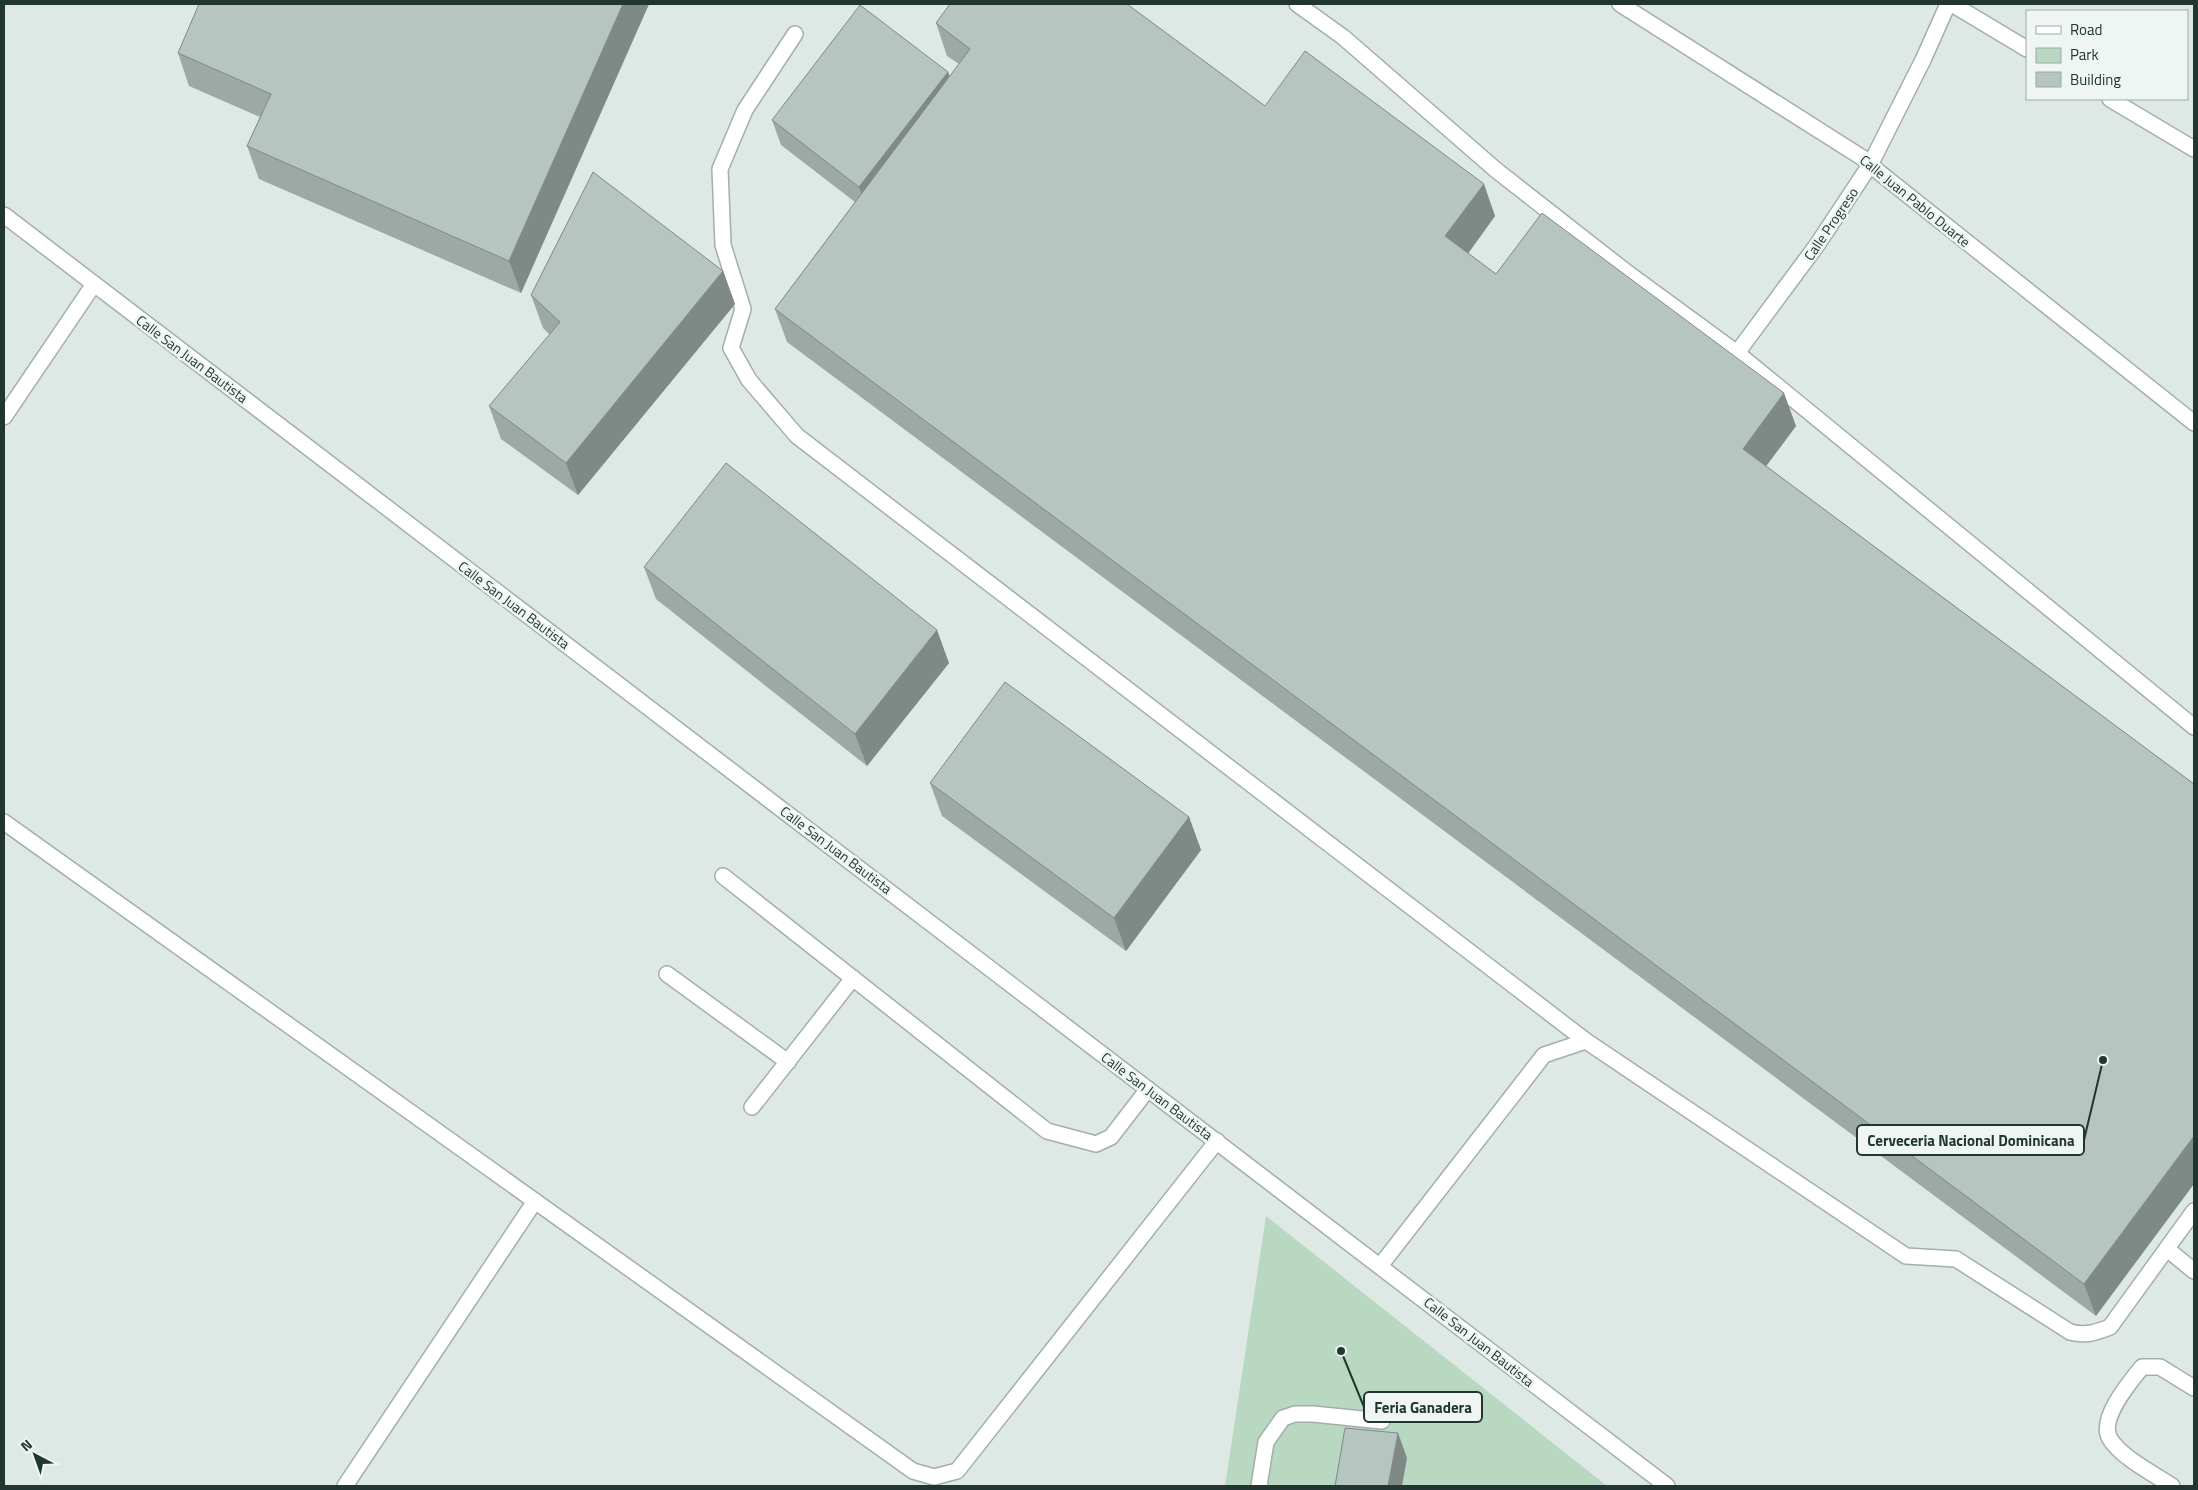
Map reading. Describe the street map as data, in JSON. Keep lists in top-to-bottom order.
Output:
{
  "streets": {
    "street": ["Calle Juan Pablo Duarte", "Calle Progreso", "Calle San Juan Bautista"]
  },
  "crossings": [
    ["Calle Juan Pablo Duarte", "Calle Progreso"]
  ],
  "places": ["Cerveceria Nacional Dominicana", "Feria Ganadera"],
  "legend": ["Road", "Park", "Building"],
  "north": "top left"
}
